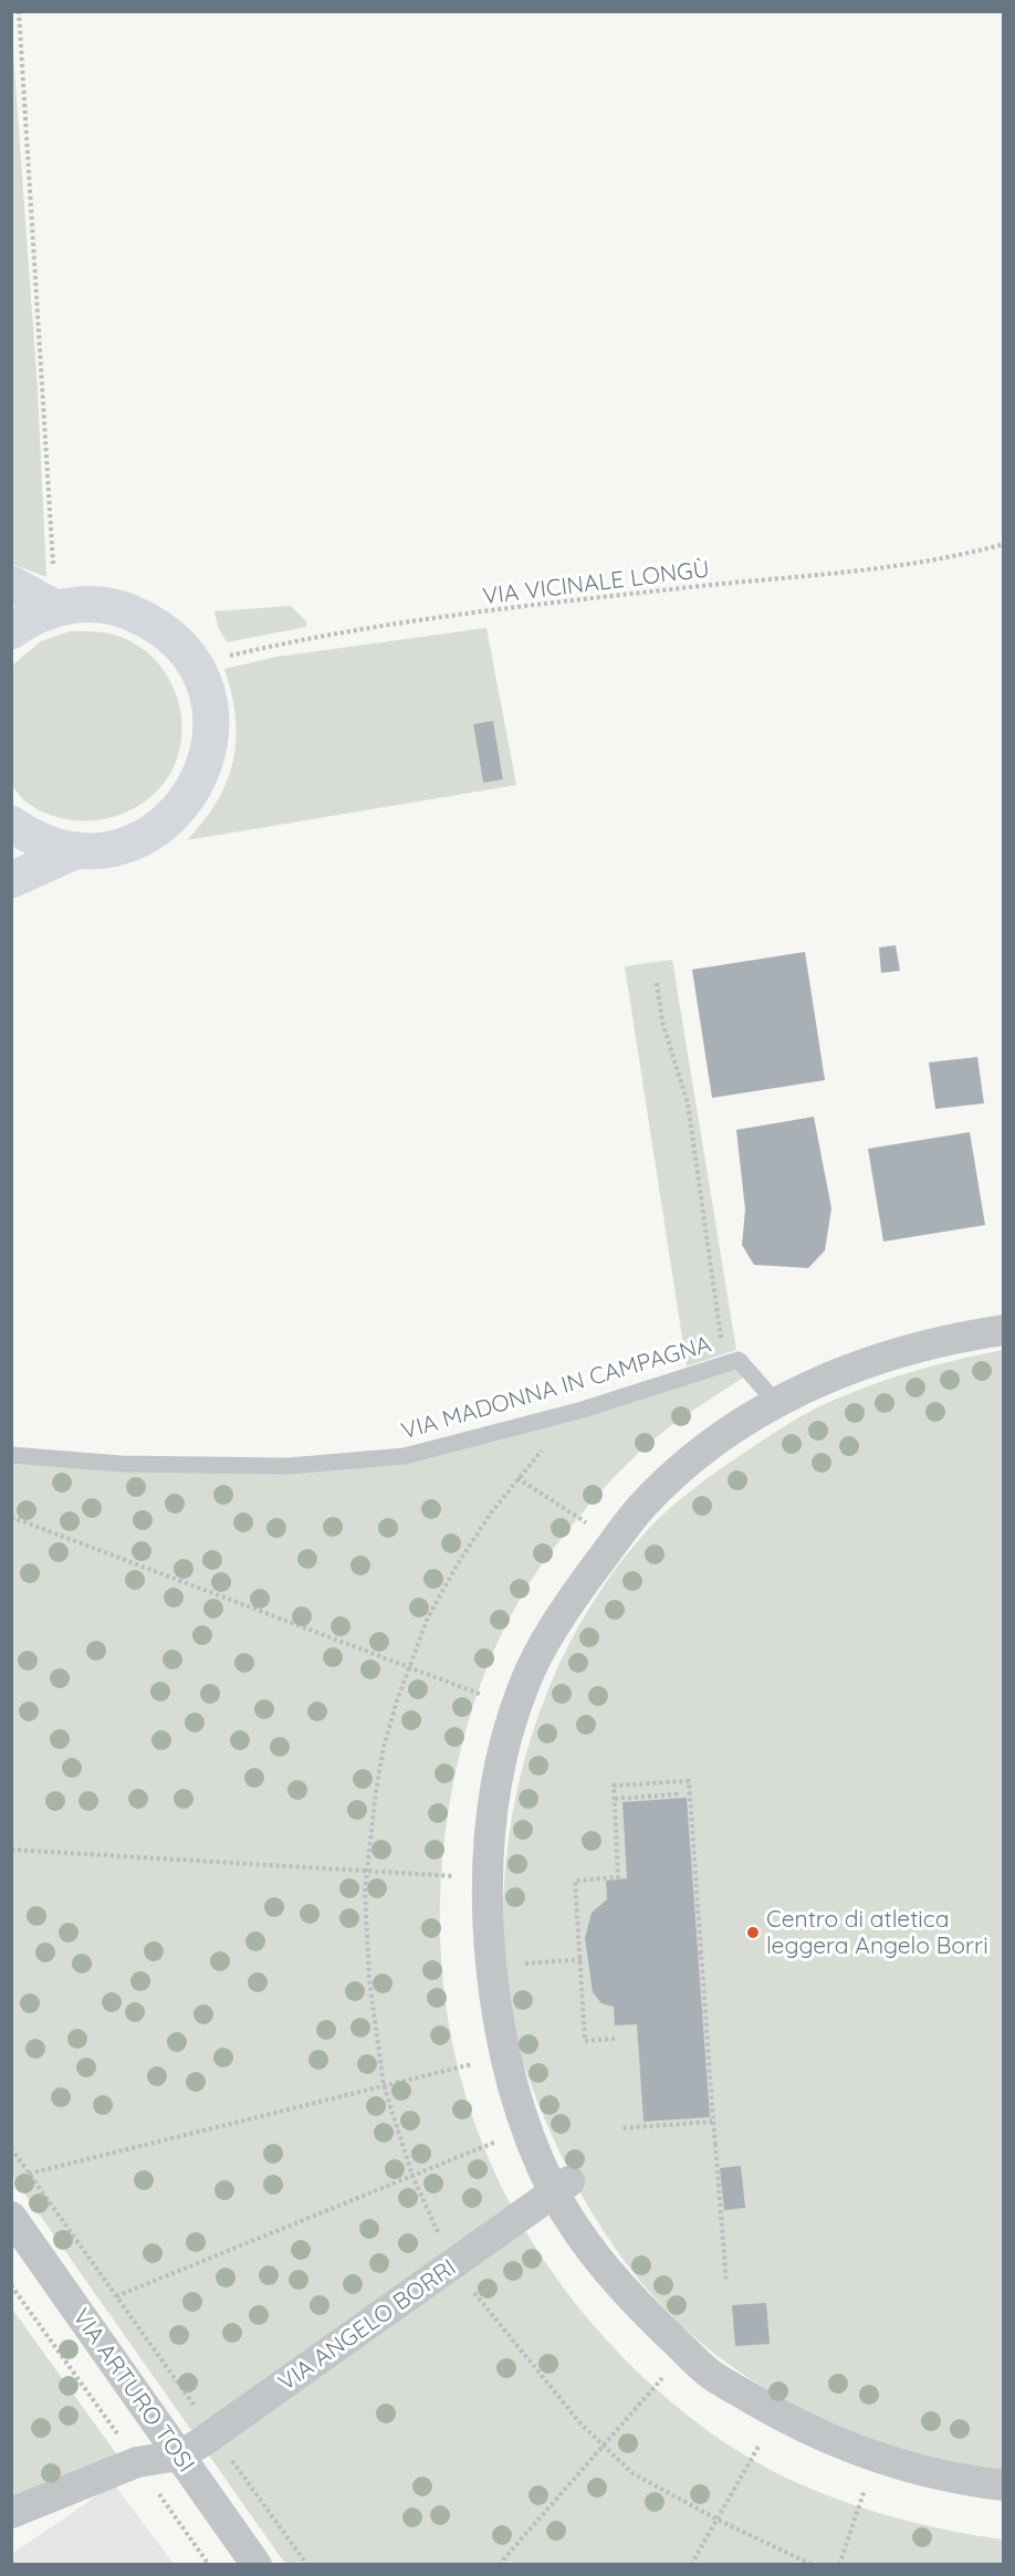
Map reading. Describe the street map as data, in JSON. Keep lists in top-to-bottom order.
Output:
{
  "streets": {
    "street": ["VIA ANGELO BORRI", "VIA ARTURO TOSI"],
    "lane": ["VIA MADONNA IN CAMPAGNA"],
    "path": ["VIA VICINALE LONGÙ"]
  },
  "crossings": [
    ["VIA ANGELO BORRI", "VIA ARTURO TOSI"]
  ],
  "places": ["Centro di atletica leggera Angelo Borri"]
}
